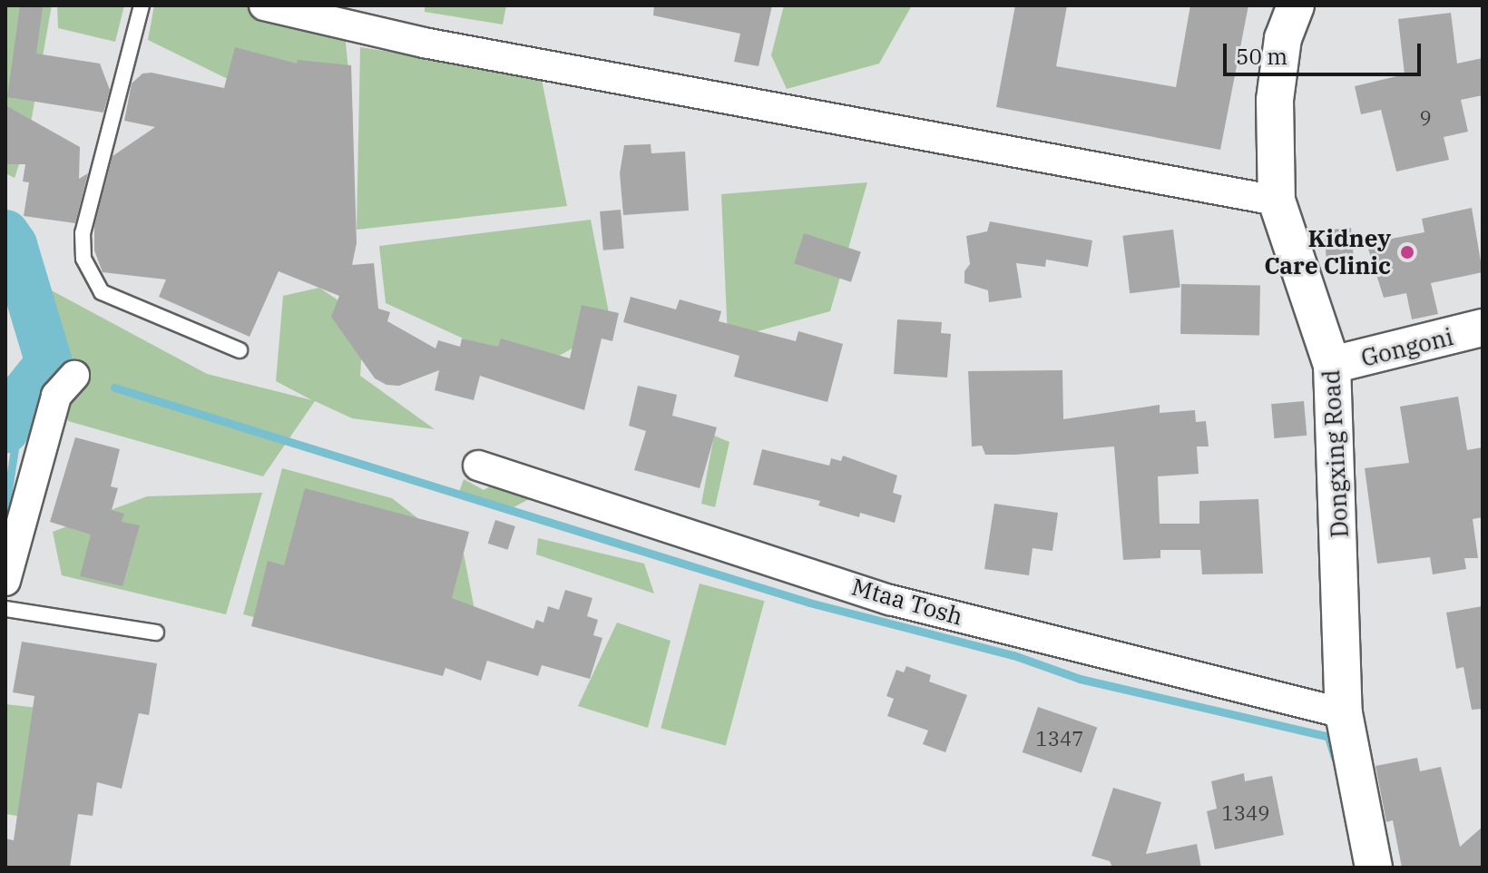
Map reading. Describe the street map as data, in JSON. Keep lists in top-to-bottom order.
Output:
{
  "streets": {
    "street": ["Gongoni", "Dongxing Road", "Mtaa Tosh"]
  },
  "crossings": [
    ["Gongoni", "Dongxing Road"],
    ["Dongxing Road", "Mtaa Tosh"]
  ],
  "places": ["Kidney Care Clinic"],
  "house_numbers": ["9", "1347", "1349"],
  "scale_bar": "50 m"
}
